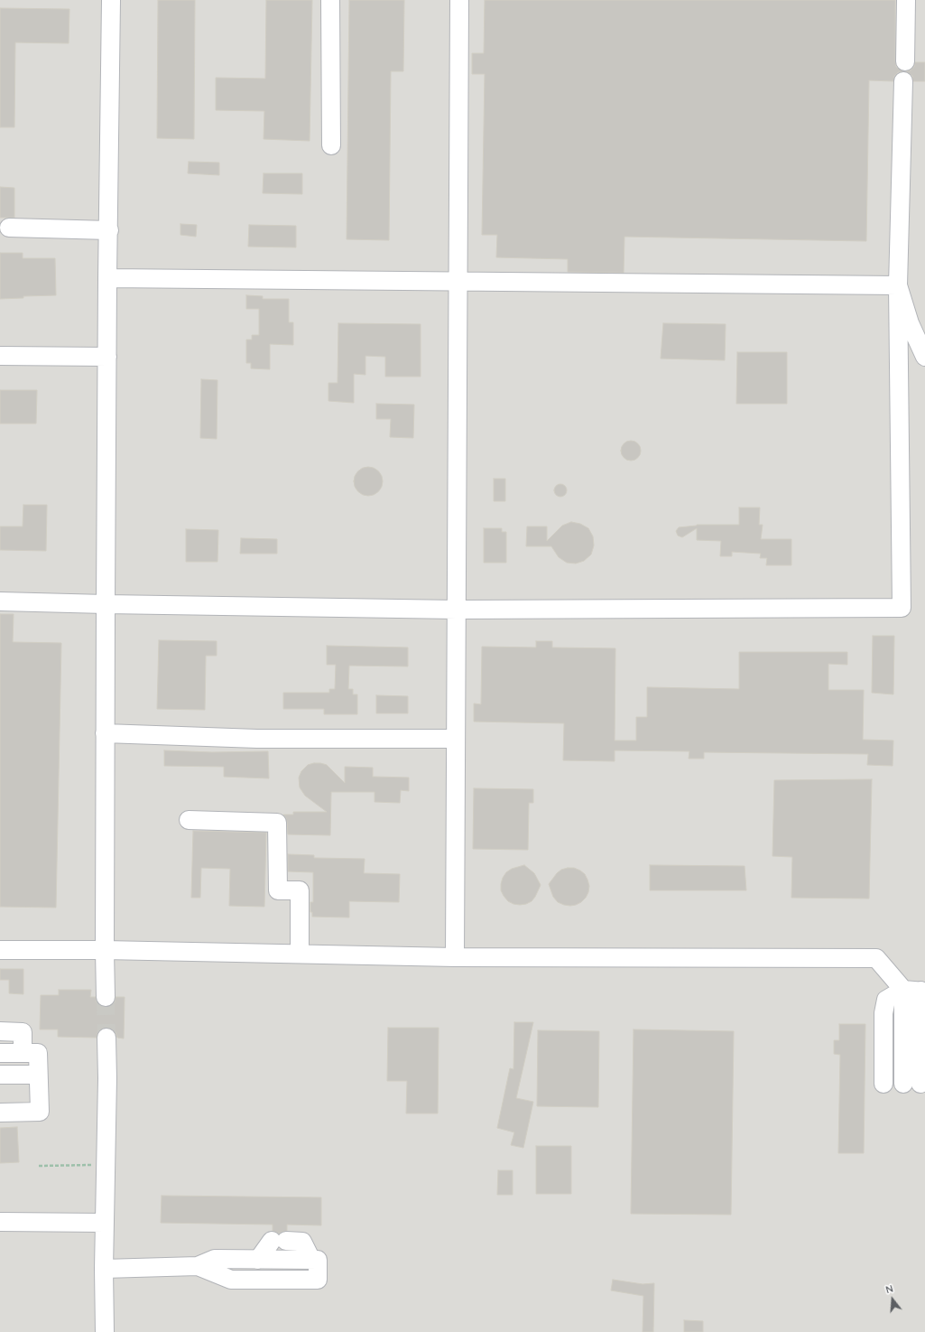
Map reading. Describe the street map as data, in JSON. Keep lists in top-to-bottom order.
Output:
{
  "north": "top"
}
